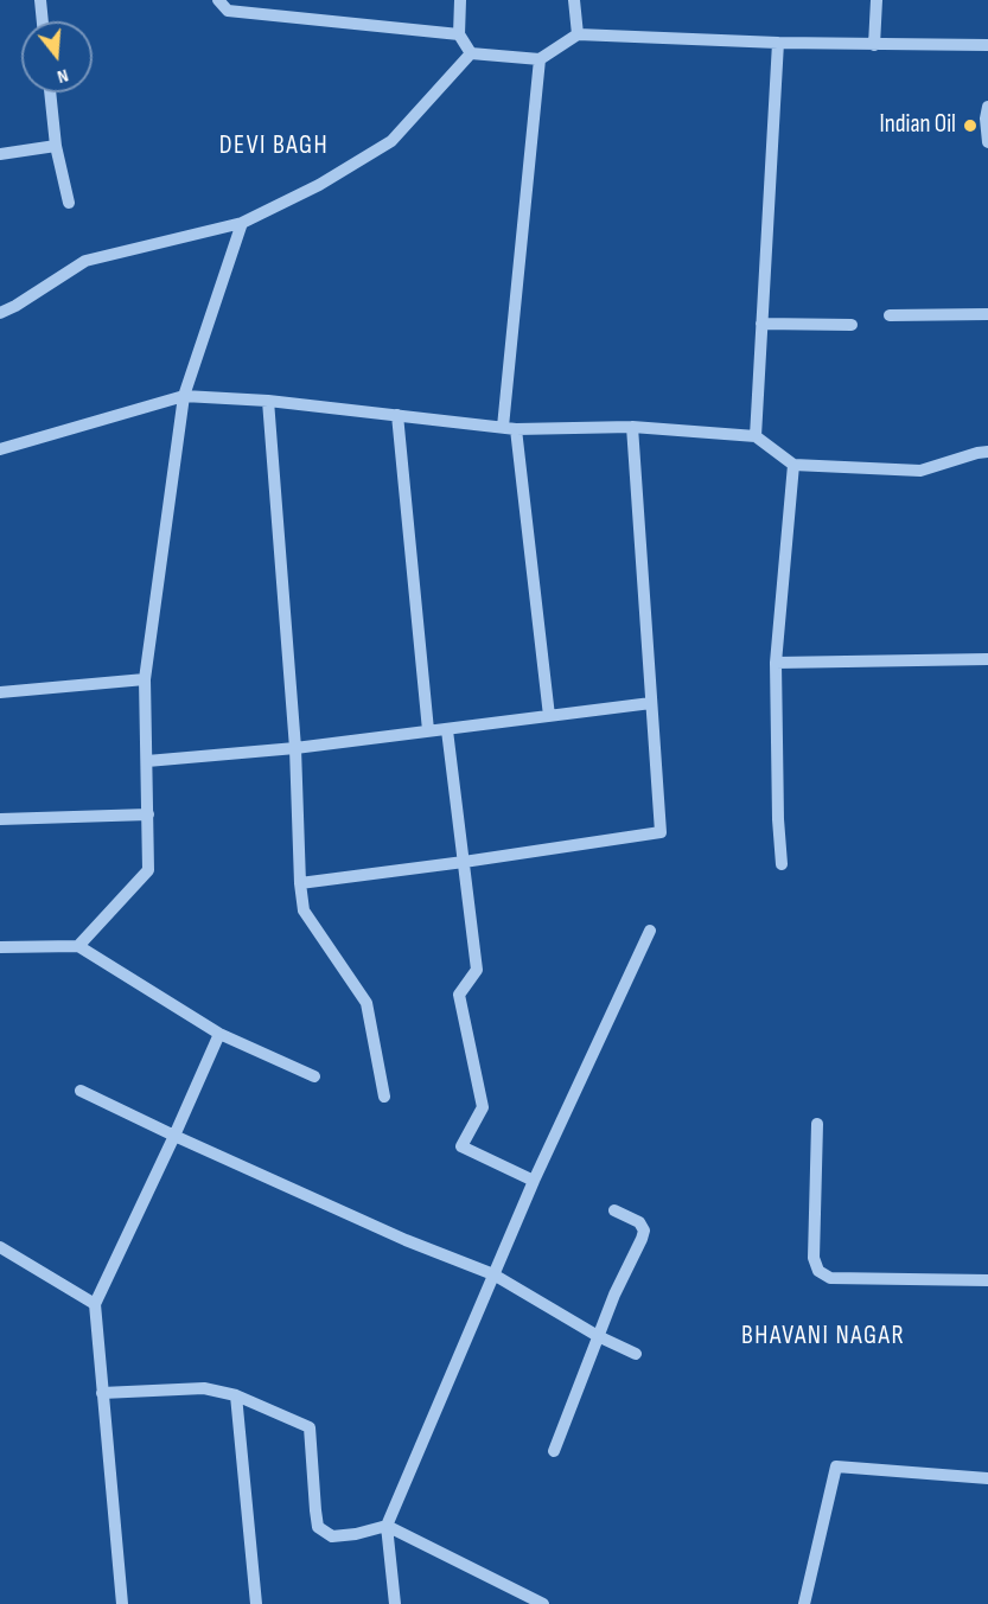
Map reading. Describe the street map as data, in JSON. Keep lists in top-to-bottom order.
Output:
{
  "districts": ["DEVI BAGH", "BHAVANI NAGAR"],
  "places": ["Indian Oil"],
  "north": "bottom"
}
